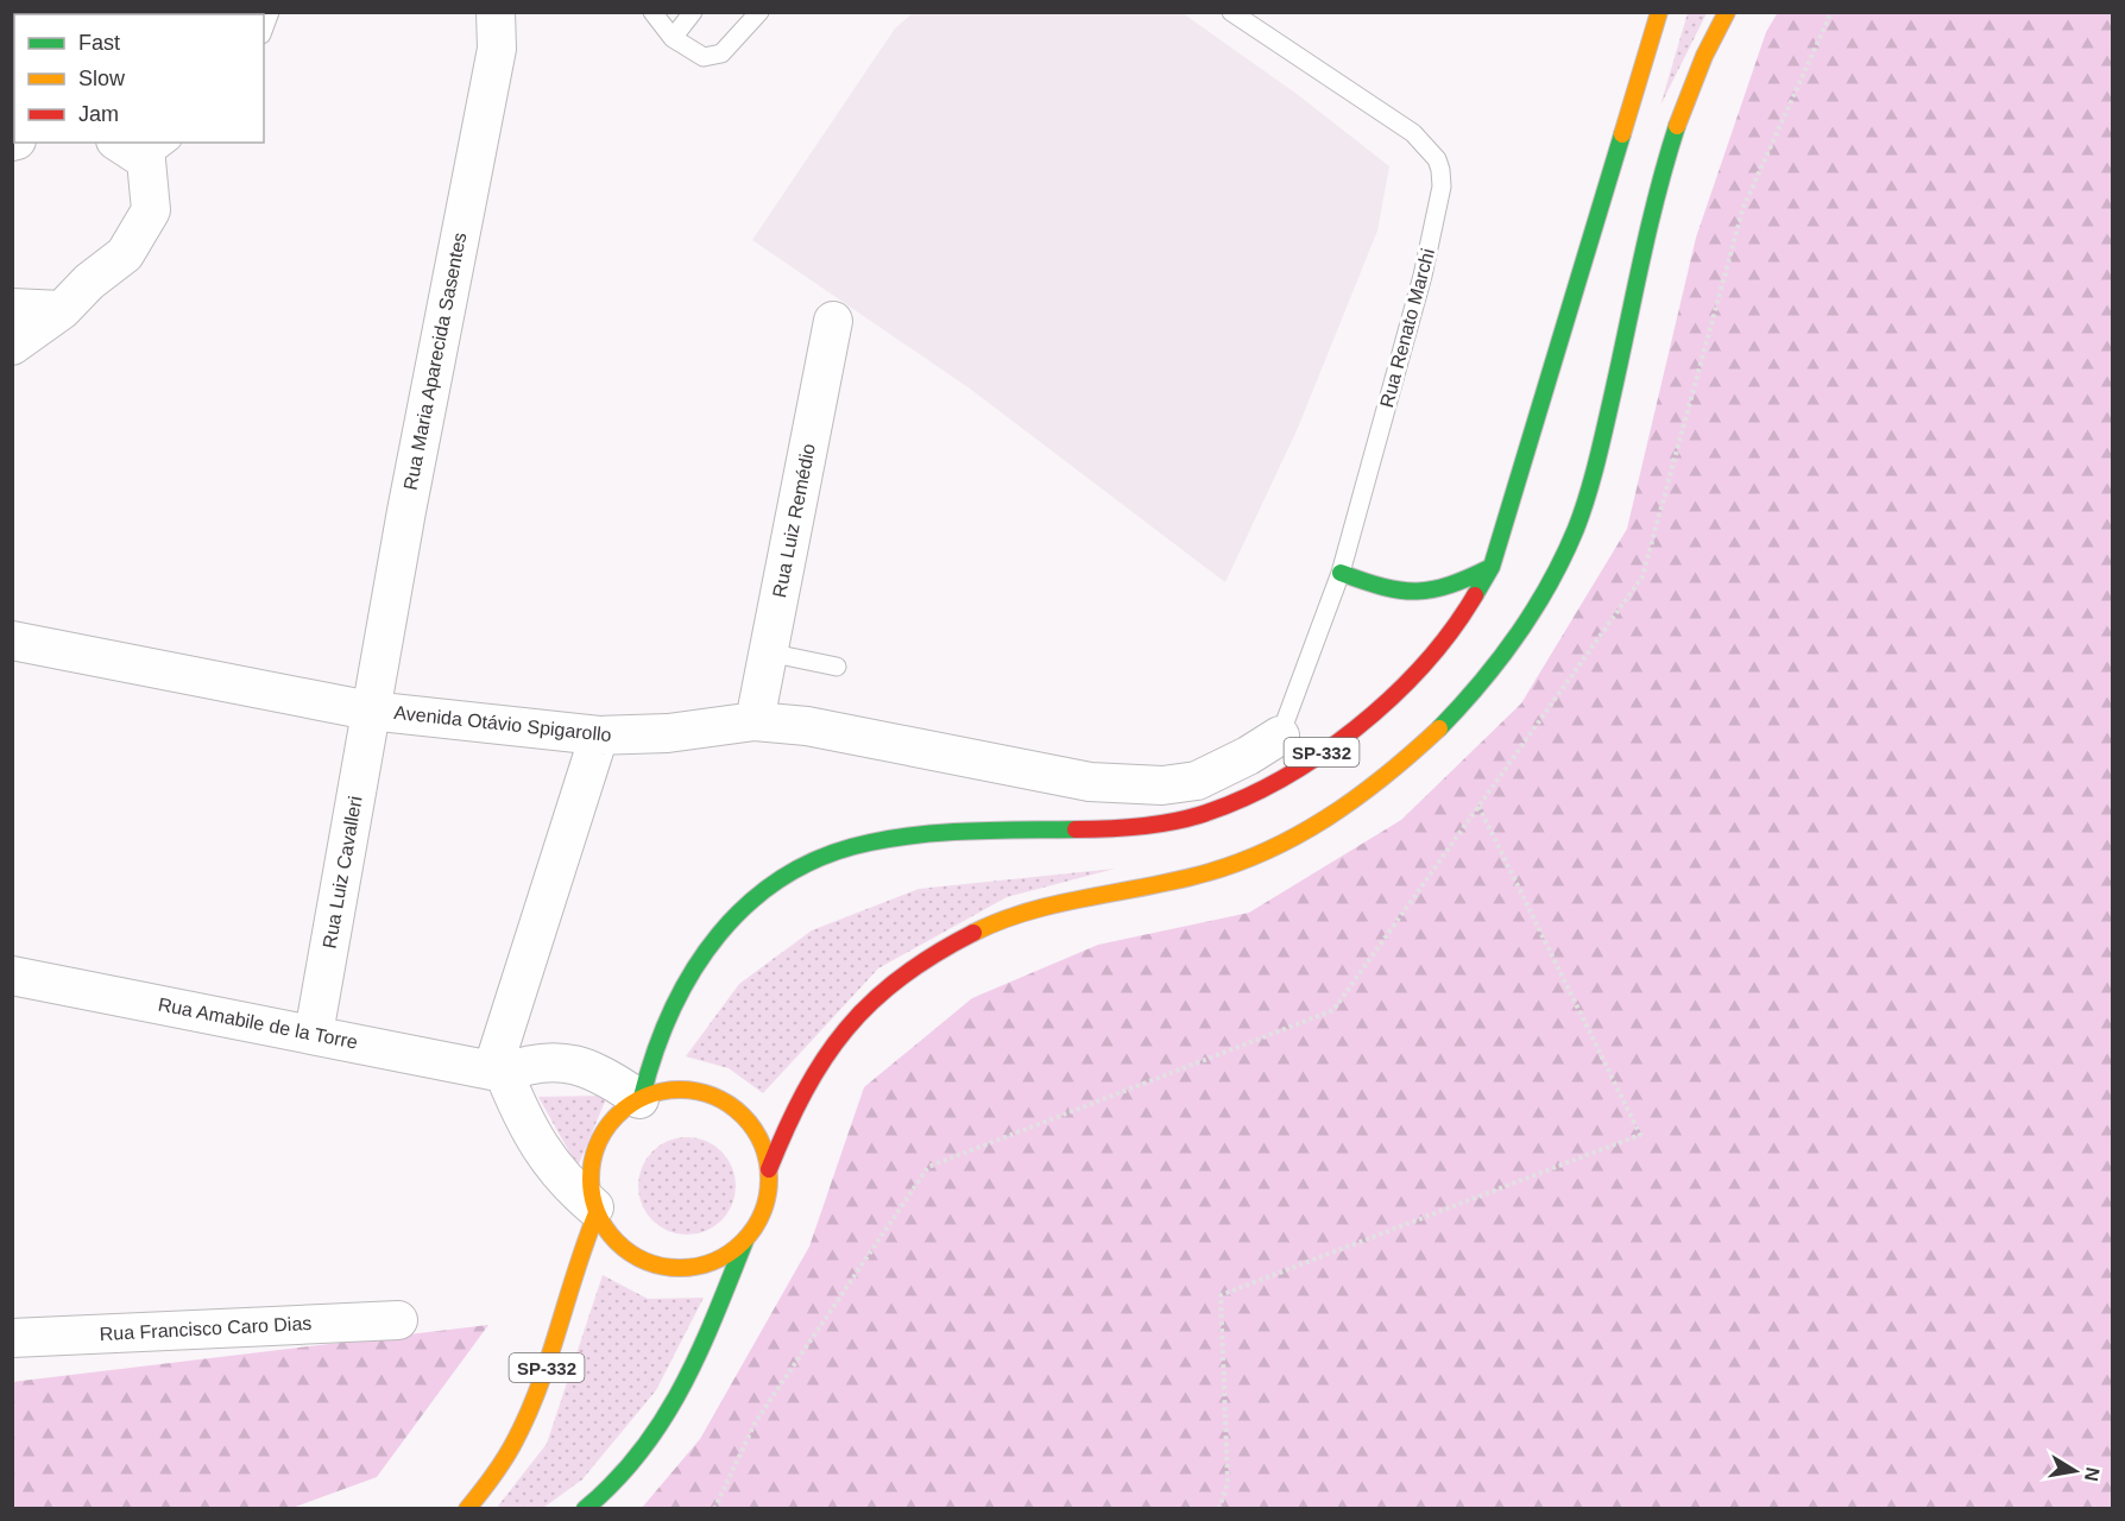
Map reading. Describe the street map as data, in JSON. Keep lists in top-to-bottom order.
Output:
{
  "streets": {
    "main road": ["SP-332"],
    "street": [
      "Rua Maria Aparecida Sasentes",
      "Rua Luiz Remédio",
      "Avenida Otávio Spigarollo",
      "Rua Luiz Cavalleri",
      "Rua Amabile de la Torre",
      "Rua Francisco Caro Dias"
    ],
    "lane": ["Rua Renato Marchi"]
  },
  "crossings": [
    ["Rua Renato Marchi", "Avenida Otávio Spigarollo"],
    ["Rua Maria Aparecida Sasentes", "Avenida Otávio Spigarollo"],
    ["Rua Maria Aparecida Sasentes", "Rua Luiz Cavalleri"],
    ["Rua Luiz Remédio", "Avenida Otávio Spigarollo"],
    ["Avenida Otávio Spigarollo", "Rua Luiz Cavalleri"],
    ["SP-332", "Rua Amabile de la Torre"],
    ["Rua Luiz Cavalleri", "Rua Amabile de la Torre"]
  ],
  "legend": ["Fast", "Slow", "Jam"],
  "north": "right"
}
